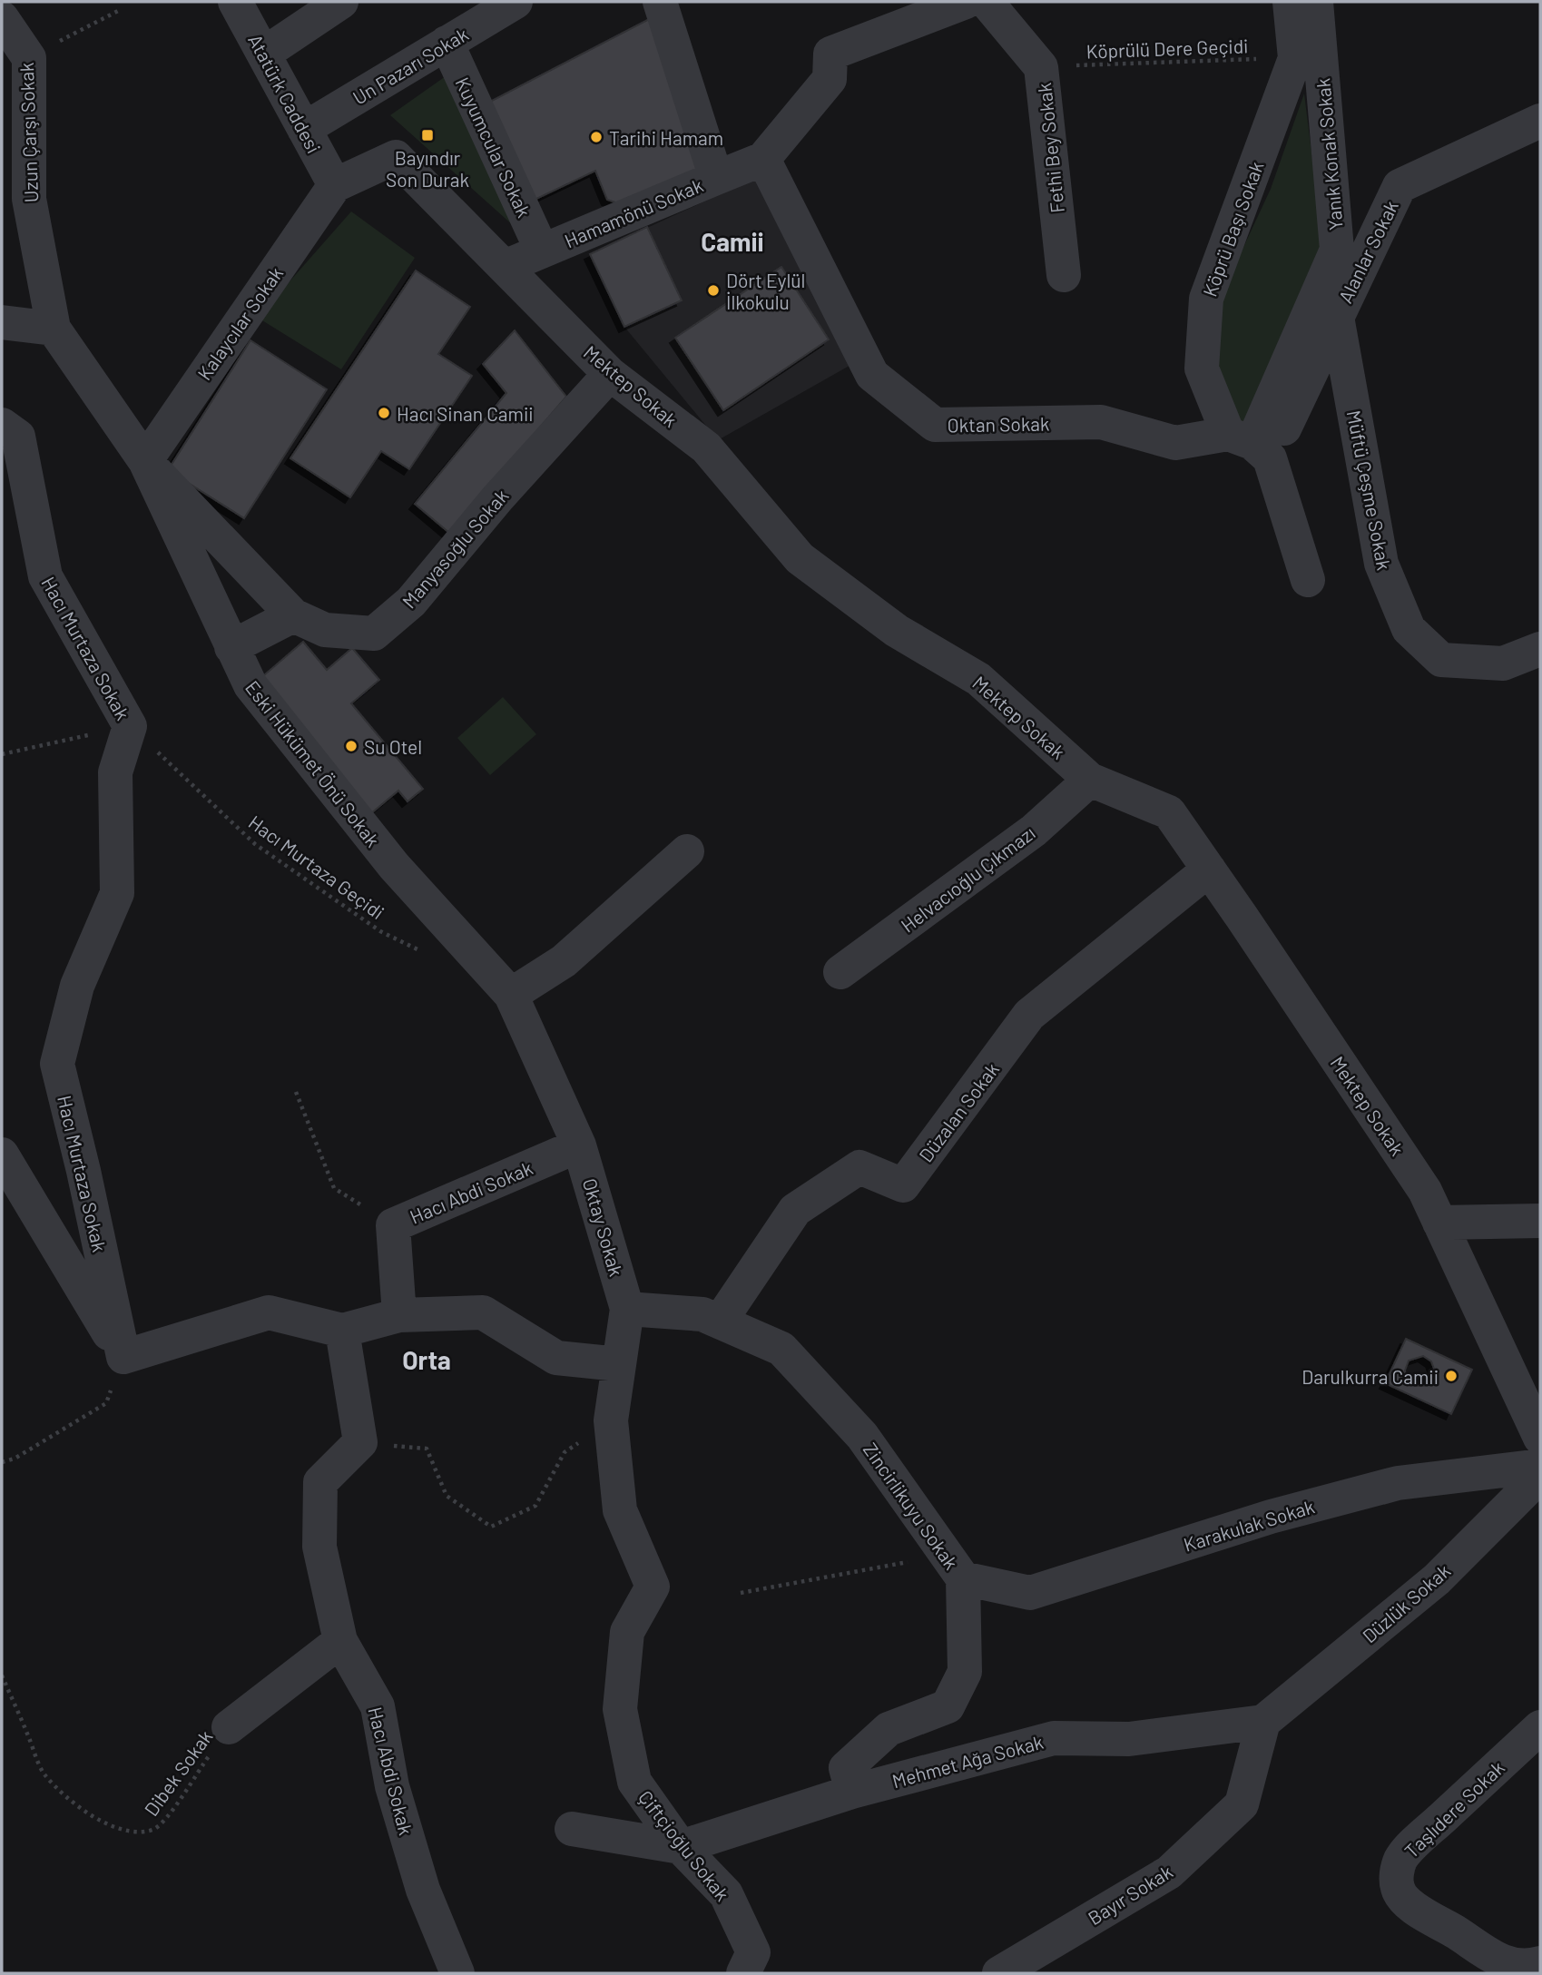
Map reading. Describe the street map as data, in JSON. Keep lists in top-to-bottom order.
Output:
{
  "streets": {
    "street": [
      "Un Pazarı Sokak",
      "Atatürk Caddesi",
      "Uzun Çarşı Sokak",
      "Kuyumcular Sokak",
      "Fethi Bey Sokak",
      "Yanık Konak Sokak",
      "Hamamönü Sokak",
      "Köprü Başı Sokak",
      "Alanlar Sokak",
      "Kalaycılar Sokak",
      "Mektep Sokak",
      "Oktan Sokak",
      "Müftü Çeşme Sokak",
      "Manyasoğlu Sokak",
      "Hacı Murtaza Sokak",
      "Eski Hükümet Önü Sokak",
      "Helvacıoğlu Çıkmazı",
      "Düzalan Sokak",
      "Hacı Abdi Sokak",
      "Oktay Sokak",
      "Zincirlikuyu Sokak",
      "Karakulak Sokak",
      "Düzlük Sokak",
      "Mehmet Ağa Sokak",
      "Taşlıdere Sokak",
      "Çiftçioğlu Sokak",
      "Bayır Sokak"
    ],
    "path": ["Köprülü Dere Geçidi", "Hacı Murtaza Geçidi", "Dibek Sokak"]
  },
  "crossings": [
    ["Köprülü Dere Geçidi", "Fethi Bey Sokak"],
    ["Köprülü Dere Geçidi", "Köprü Başı Sokak"],
    ["Un Pazarı Sokak", "Atatürk Caddesi"],
    ["Un Pazarı Sokak", "Kuyumcular Sokak"],
    ["Atatürk Caddesi", "Kalaycılar Sokak"],
    ["Atatürk Caddesi", "Mektep Sokak"],
    ["Uzun Çarşı Sokak", "Eski Hükümet Önü Sokak"],
    ["Kuyumcular Sokak", "Hamamönü Sokak"],
    ["Yanık Konak Sokak", "Köprü Başı Sokak"],
    ["Yanık Konak Sokak", "Alanlar Sokak"],
    ["Yanık Konak Sokak", "Oktan Sokak"],
    ["Hamamönü Sokak", "Mektep Sokak"],
    ["Hamamönü Sokak", "Oktan Sokak"],
    ["Köprü Başı Sokak", "Alanlar Sokak"],
    ["Köprü Başı Sokak", "Oktan Sokak"],
    ["Alanlar Sokak", "Oktan Sokak"],
    ["Alanlar Sokak", "Müftü Çeşme Sokak"],
    ["Kalaycılar Sokak", "Mektep Sokak"],
    ["Kalaycılar Sokak", "Eski Hükümet Önü Sokak"],
    ["Mektep Sokak", "Manyasoğlu Sokak"],
    ["Mektep Sokak", "Helvacıoğlu Çıkmazı"],
    ["Mektep Sokak", "Düzalan Sokak"],
    ["Hacı Murtaza Sokak", "Hacı Murtaza Geçidi"],
    ["Eski Hükümet Önü Sokak", "Hacı Abdi Sokak"],
    ["Eski Hükümet Önü Sokak", "Oktay Sokak"],
    ["Düzalan Sokak", "Zincirlikuyu Sokak"],
    ["Hacı Abdi Sokak", "Oktay Sokak"],
    ["Oktay Sokak", "Zincirlikuyu Sokak"],
    ["Oktay Sokak", "Çiftçioğlu Sokak"],
    ["Zincirlikuyu Sokak", "Karakulak Sokak"],
    ["Zincirlikuyu Sokak", "Mehmet Ağa Sokak"],
    ["Zincirlikuyu Sokak", "Çiftçioğlu Sokak"],
    ["Düzlük Sokak", "Mehmet Ağa Sokak"],
    ["Düzlük Sokak", "Bayır Sokak"],
    ["Mehmet Ağa Sokak", "Çiftçioğlu Sokak"],
    ["Mehmet Ağa Sokak", "Bayır Sokak"]
  ],
  "districts": ["Camii", "Orta"],
  "places": {
    "transit": ["Bayındır Son Durak"],
    "other": [
      "Tarihi Hamam",
      "Dört Eylül İlkokulu",
      "Hacı Sinan Camii",
      "Su Otel",
      "Darulkurra Camii"
    ]
  }
}
